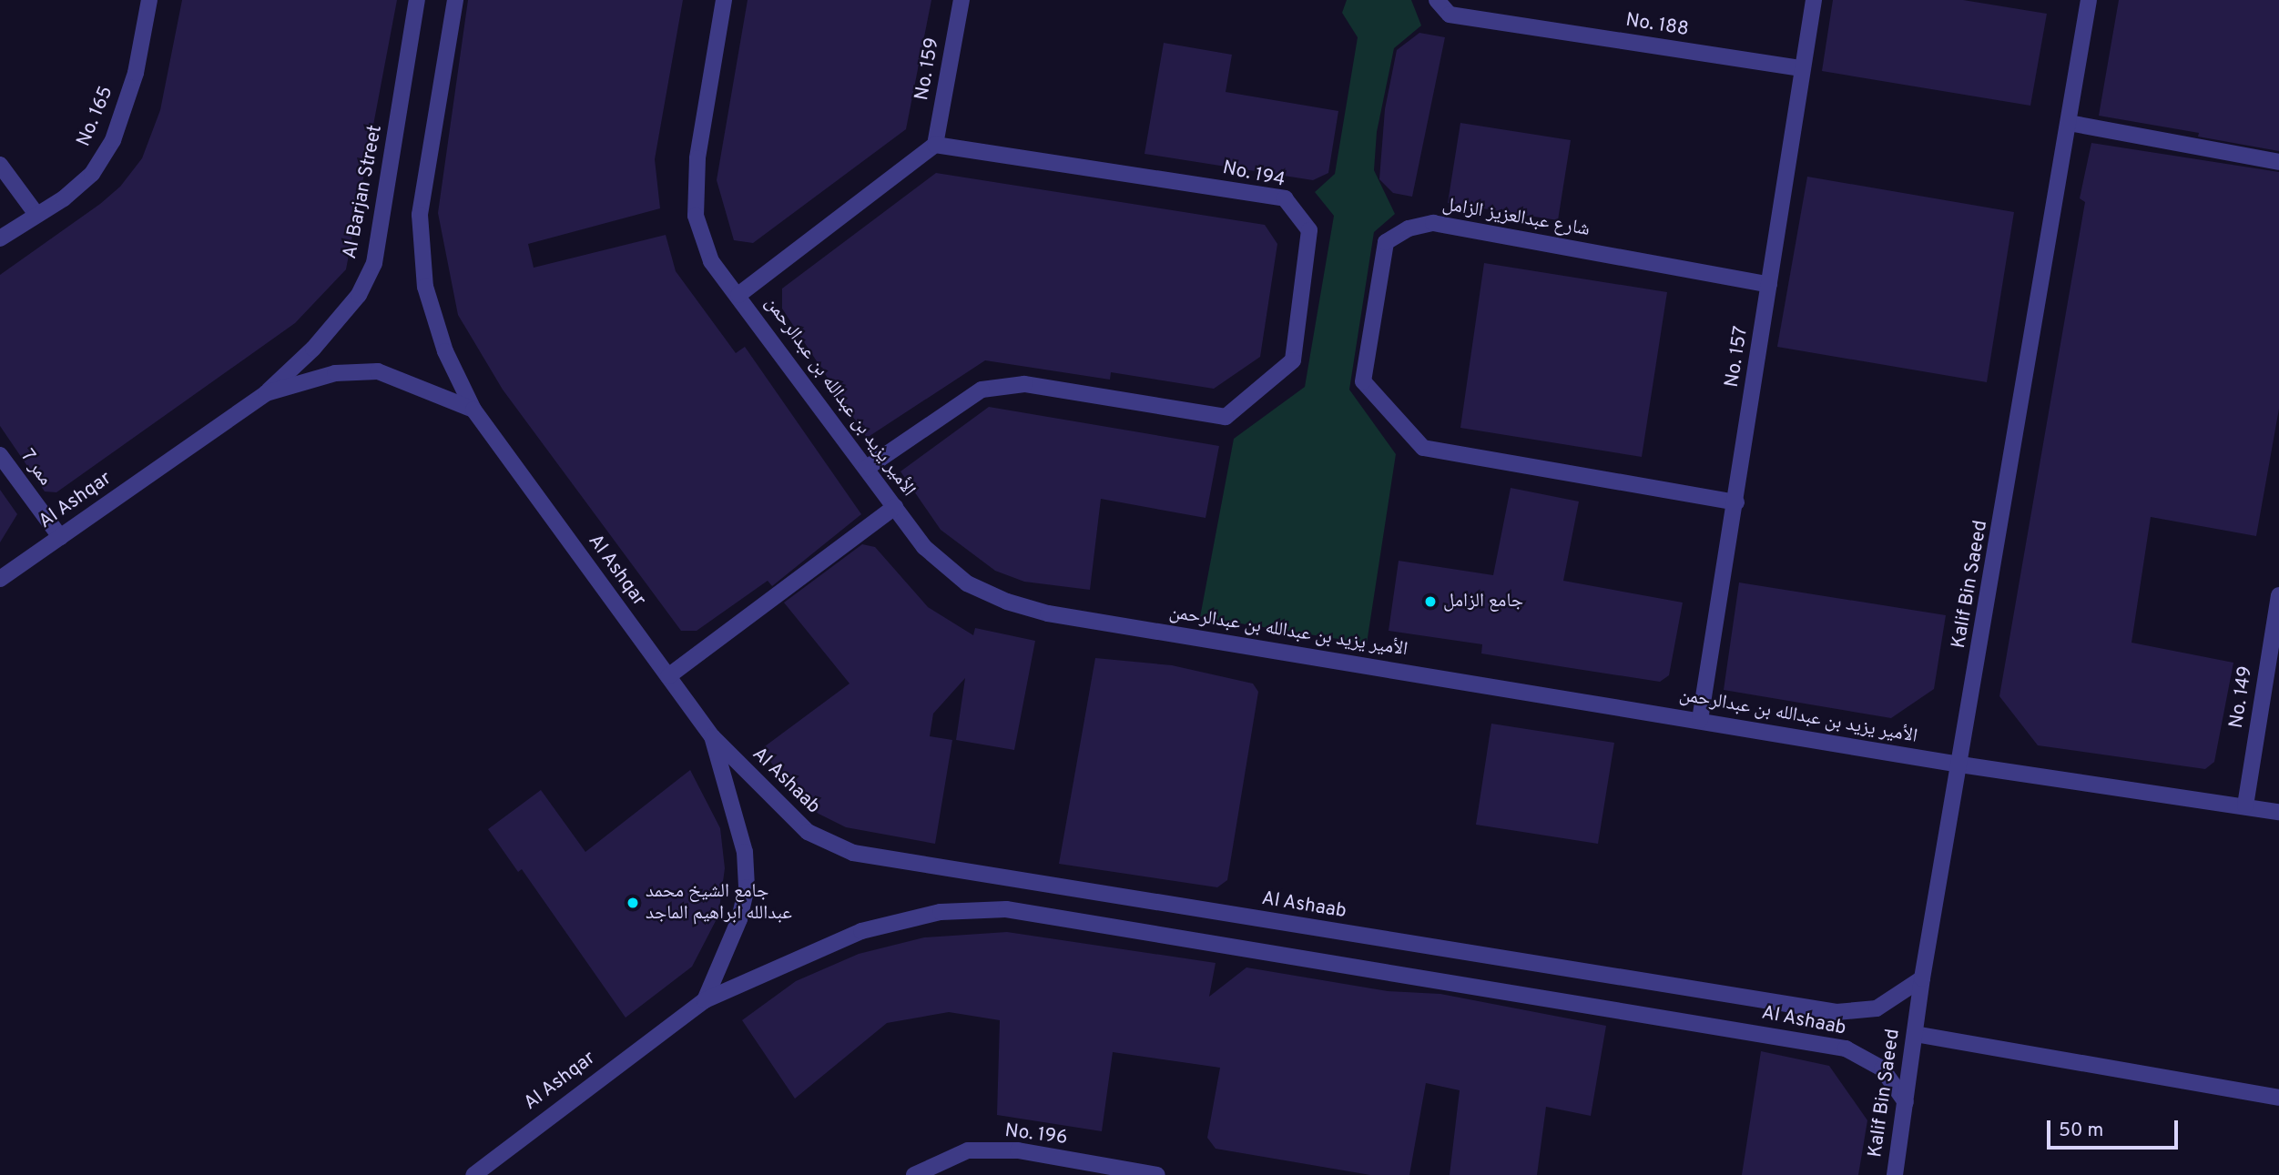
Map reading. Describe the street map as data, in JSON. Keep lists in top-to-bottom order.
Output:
{
  "streets": {
    "street": [
      "No. 188",
      "No. 159",
      "No. 165",
      "No. 194",
      "Al Barjan Street",
      "شارع عبدالعزيز الزامل",
      "No. 157",
      "الأمير يزيد بن عبدالله بن عبدالرحمن",
      "ممر 7",
      "Al Ashqar",
      "Kalif Bin Saeed",
      "No. 149",
      "Al Ashaab",
      "No. 196"
    ]
  },
  "crossings": [
    ["No. 188", "No. 157"],
    ["No. 159", "No. 194"],
    ["No. 194", "الأمير يزيد بن عبدالله بن عبدالرحمن"],
    ["Al Barjan Street", "Al Ashqar"],
    ["شارع عبدالعزيز الزامل", "No. 157"],
    ["No. 157", "الأمير يزيد بن عبدالله بن عبدالرحمن"],
    ["الأمير يزيد بن عبدالله بن عبدالرحمن", "Kalif Bin Saeed"],
    ["الأمير يزيد بن عبدالله بن عبدالرحمن", "No. 149"],
    ["ممر 7", "Al Ashqar"],
    ["Al Ashqar", "Al Ashaab"],
    ["Kalif Bin Saeed", "Al Ashaab"]
  ],
  "places": ["جامع الزامل", "جامع الشيخ محمد عبدالله ابراهيم الماجد"],
  "scale_bar": "50 m"
}
